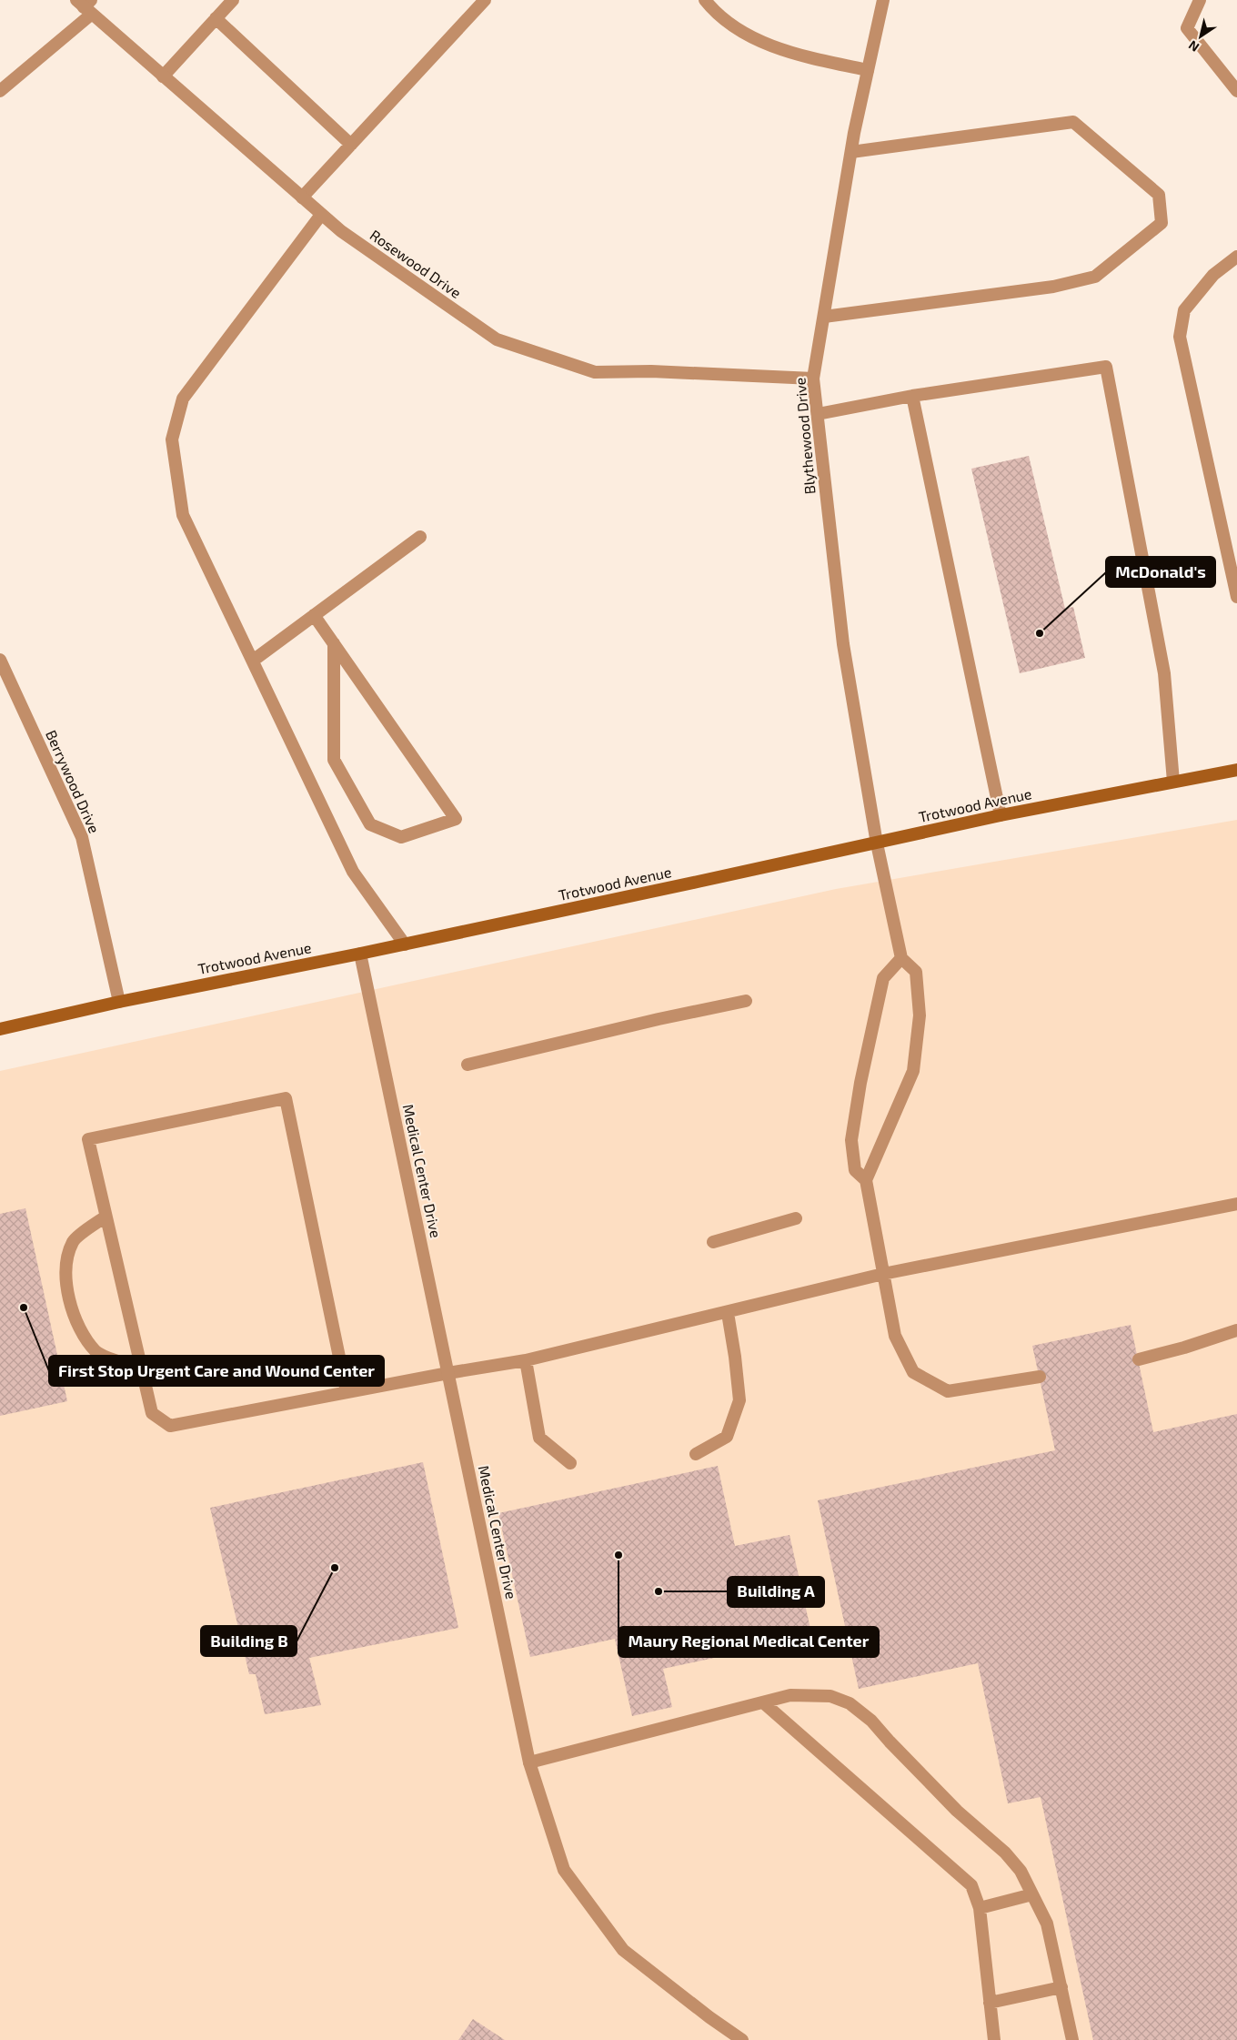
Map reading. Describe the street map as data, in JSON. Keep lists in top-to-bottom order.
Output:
{
  "streets": {
    "main road": ["Trotwood Avenue"],
    "street": [
      "Rosewood Drive",
      "Blythewood Drive",
      "Berrywood Drive",
      "Medical Center Drive"
    ]
  },
  "crossings": [
    ["Rosewood Drive", "Blythewood Drive"],
    ["Blythewood Drive", "Trotwood Avenue"],
    ["Berrywood Drive", "Trotwood Avenue"],
    ["Trotwood Avenue", "Medical Center Drive"]
  ],
  "places": [
    "McDonald's",
    "First Stop Urgent Care and Wound Center",
    "Maury Regional Medical Center",
    "Building B",
    "Building A"
  ],
  "north": "bottom left"
}
